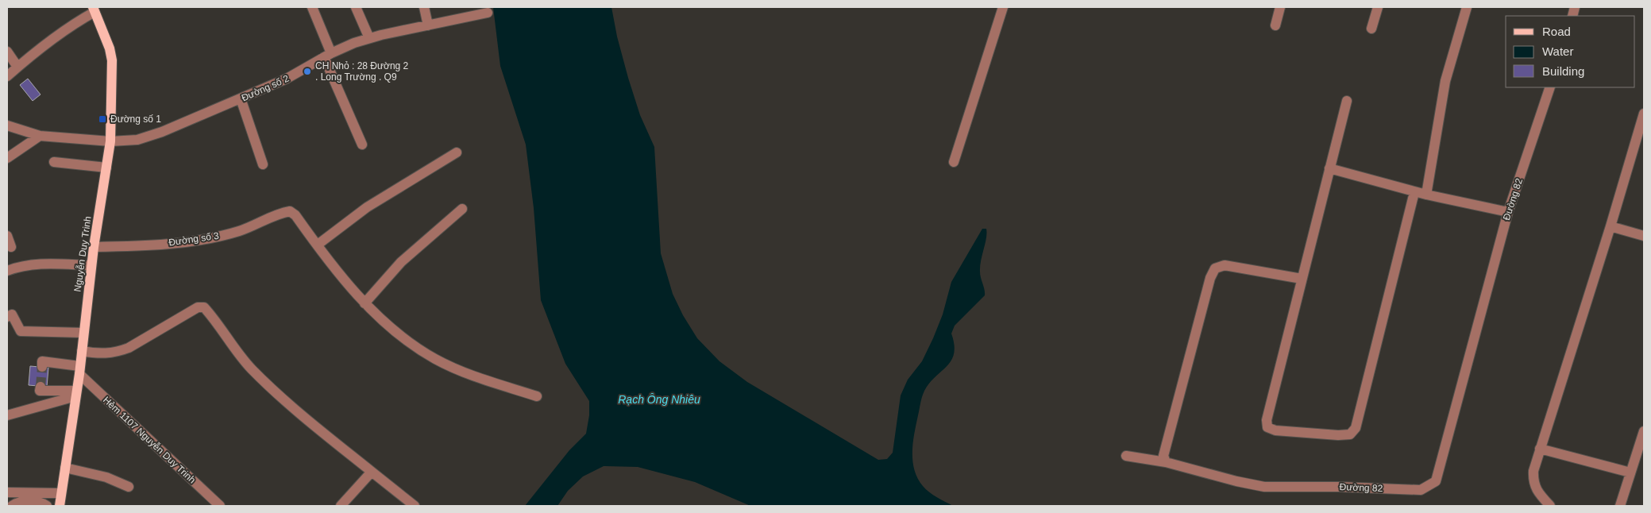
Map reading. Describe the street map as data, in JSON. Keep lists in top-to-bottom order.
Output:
{
  "streets": {
    "main road": ["Nguyễn Duy Trinh"],
    "street": [
      "Đường số 2",
      "Đường 82",
      "Đường số 3",
      "Hẻm 1107 Nguyễn Duy Trinh"
    ]
  },
  "crossings": [
    ["Đường số 2", "Nguyễn Duy Trinh"],
    ["Đường số 3", "Nguyễn Duy Trinh"],
    ["Nguyễn Duy Trinh", "Hẻm 1107 Nguyễn Duy Trinh"]
  ],
  "water": ["Rạch Ông Nhiêu"],
  "places": {
    "other": ["CH Nhỏ : 28 Đường 2 . Long Trường . Q9"],
    "transit": ["Đường số 1"]
  },
  "legend": ["Road", "Water", "Building"]
}
